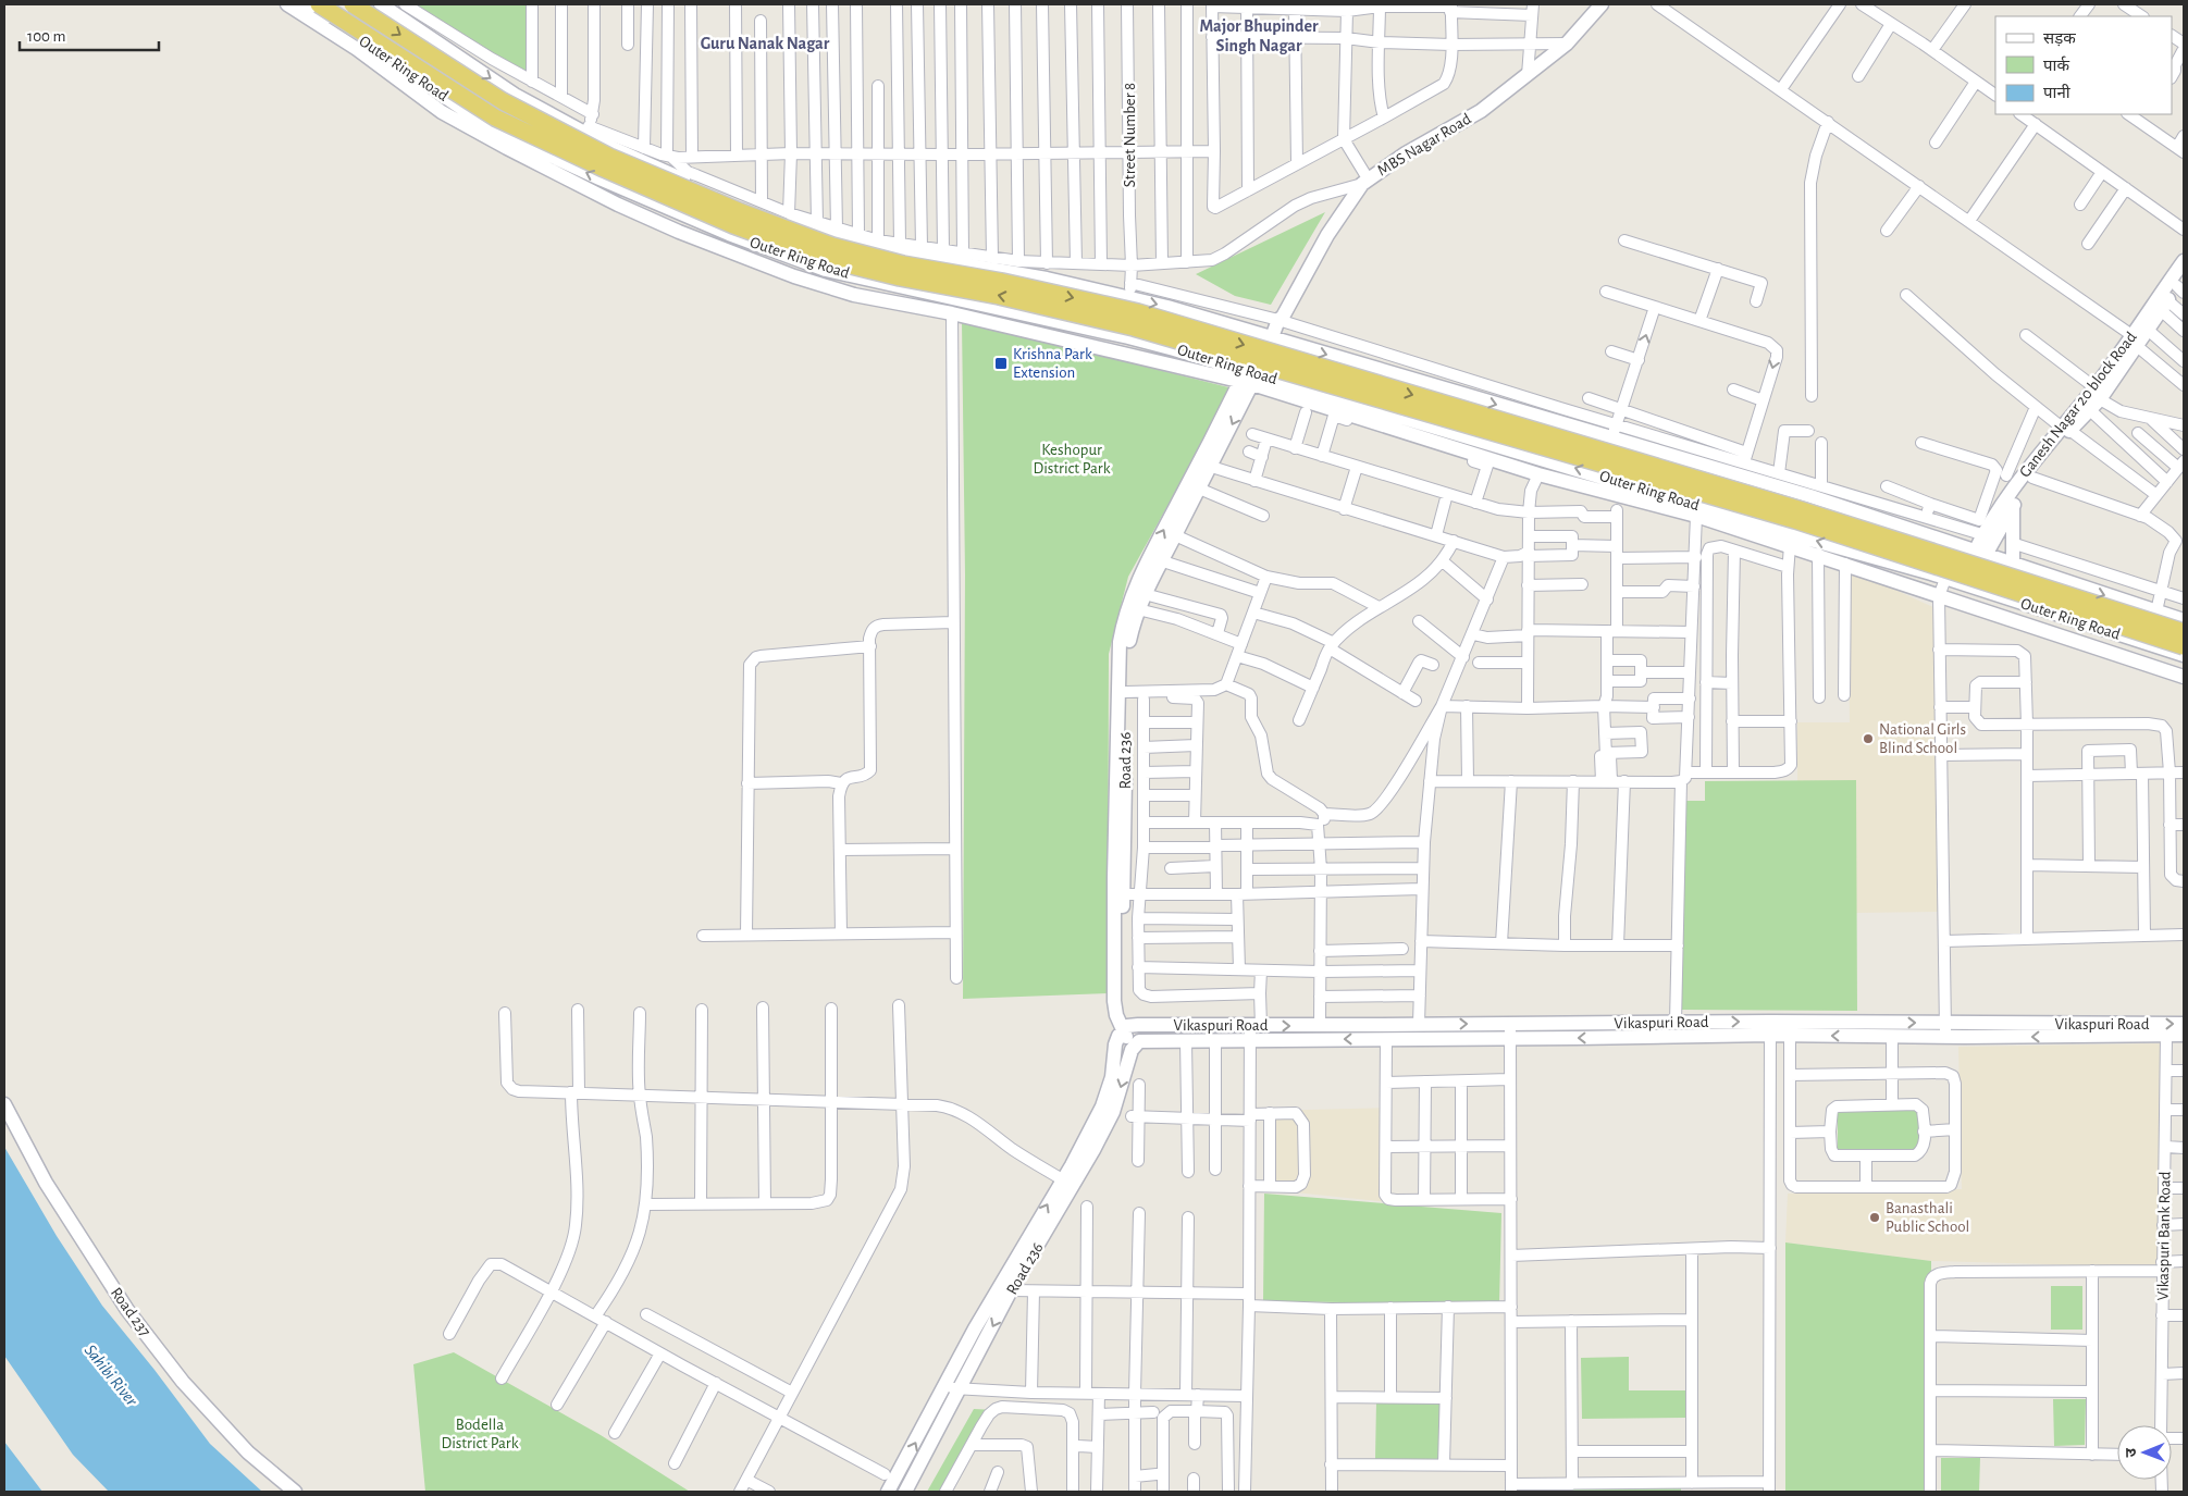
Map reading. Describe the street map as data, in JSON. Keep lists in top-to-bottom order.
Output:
{
  "streets": {
    "main road": ["Outer Ring Road"],
    "street": [
      "Street Number 8",
      "MBS Nagar Road",
      "Ganesh Nagar 20 block Road",
      "Road 236",
      "Vikaspuri Road",
      "Vikaspuri Bank Road",
      "Road 237"
    ]
  },
  "crossings": [
    ["Outer Ring Road", "Street Number 8"],
    ["Outer Ring Road", "MBS Nagar Road"],
    ["Outer Ring Road", "Ganesh Nagar 20 block Road"],
    ["Road 236", "Vikaspuri Road"],
    ["Vikaspuri Road", "Vikaspuri Bank Road"]
  ],
  "districts": ["Major Bhupinder Singh Nagar", "Guru Nanak Nagar"],
  "water": ["Sahibi River"],
  "parks": ["Keshopur District Park", "Bodella District Park"],
  "places": {
    "transit": ["Krishna Park Extension"],
    "other": ["National Girls Blind School", "Banasthali Public School"]
  },
  "legend": ["सड़क", "पार्क", "पानी"],
  "scale_bar": "100 m",
  "north": "left"
}
